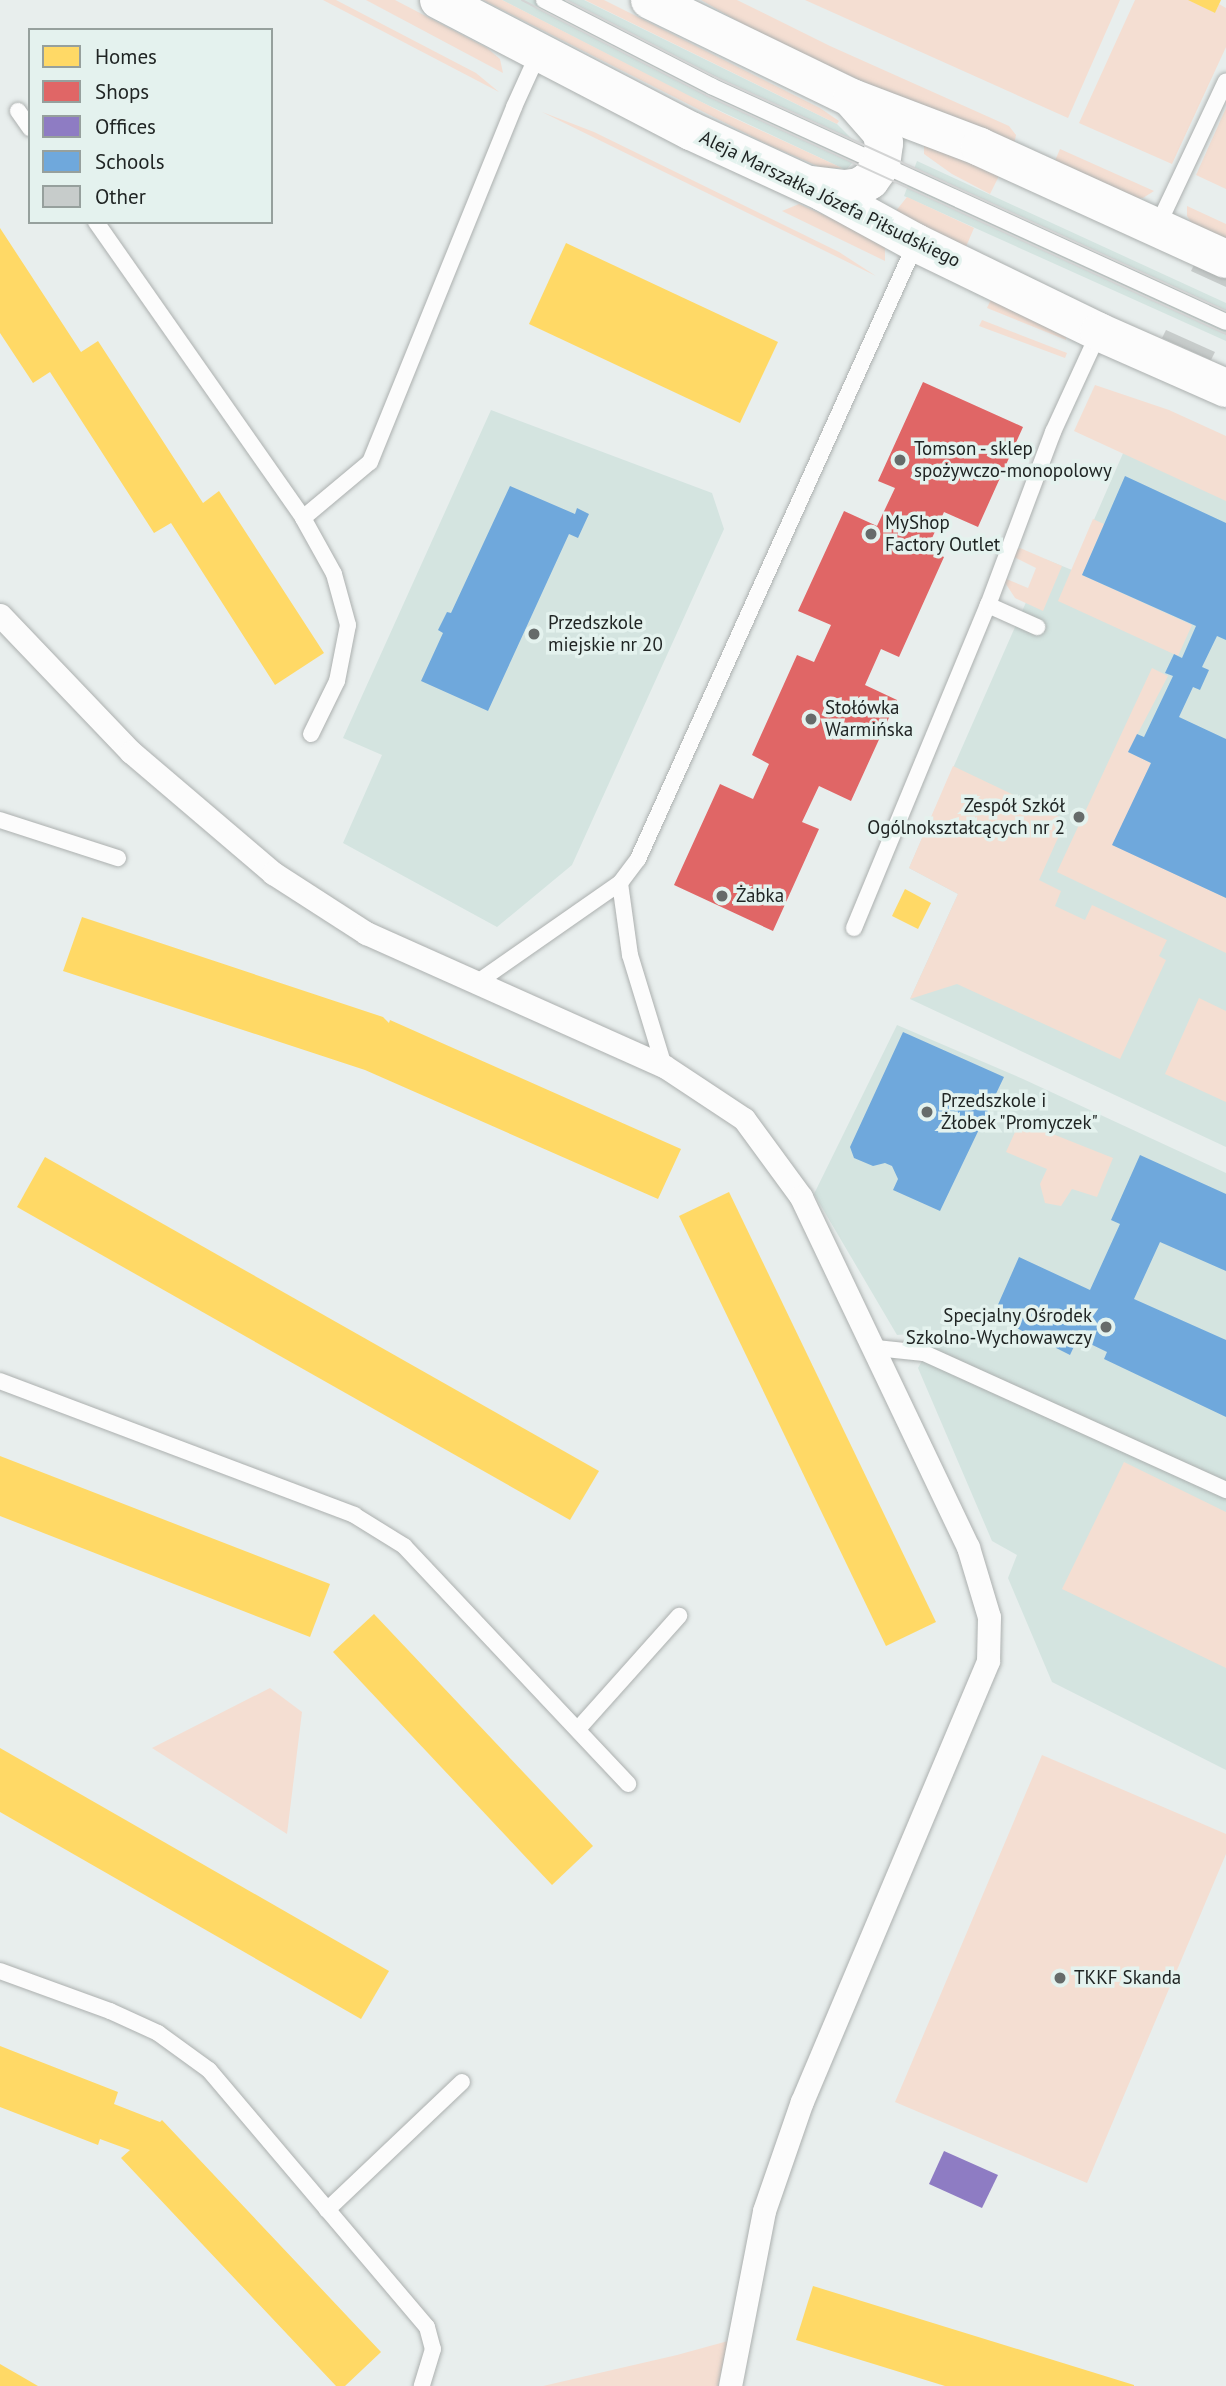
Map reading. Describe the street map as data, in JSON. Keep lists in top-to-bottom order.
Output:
{
  "streets": {
    "street": ["Aleja Marszałka Józefa Piłsudskiego"]
  },
  "places": [
    "Tomson - sklep spożywczo-monopolowy",
    "MyShop Factory Outlet",
    "Przedszkole miejskie nr 20",
    "Stołówka Warmińska",
    "Zespół Szkół Ogólnokształcących nr 2",
    "Żabka",
    "Przedszkole i Żłobek \"Promyczek\"",
    "Specjalny Ośrodek Szkolno-Wychowawczy",
    "TKKF Skanda"
  ],
  "legend": [
    "Homes",
    "Shops",
    "Offices",
    "Schools",
    "Other"
  ]
}
